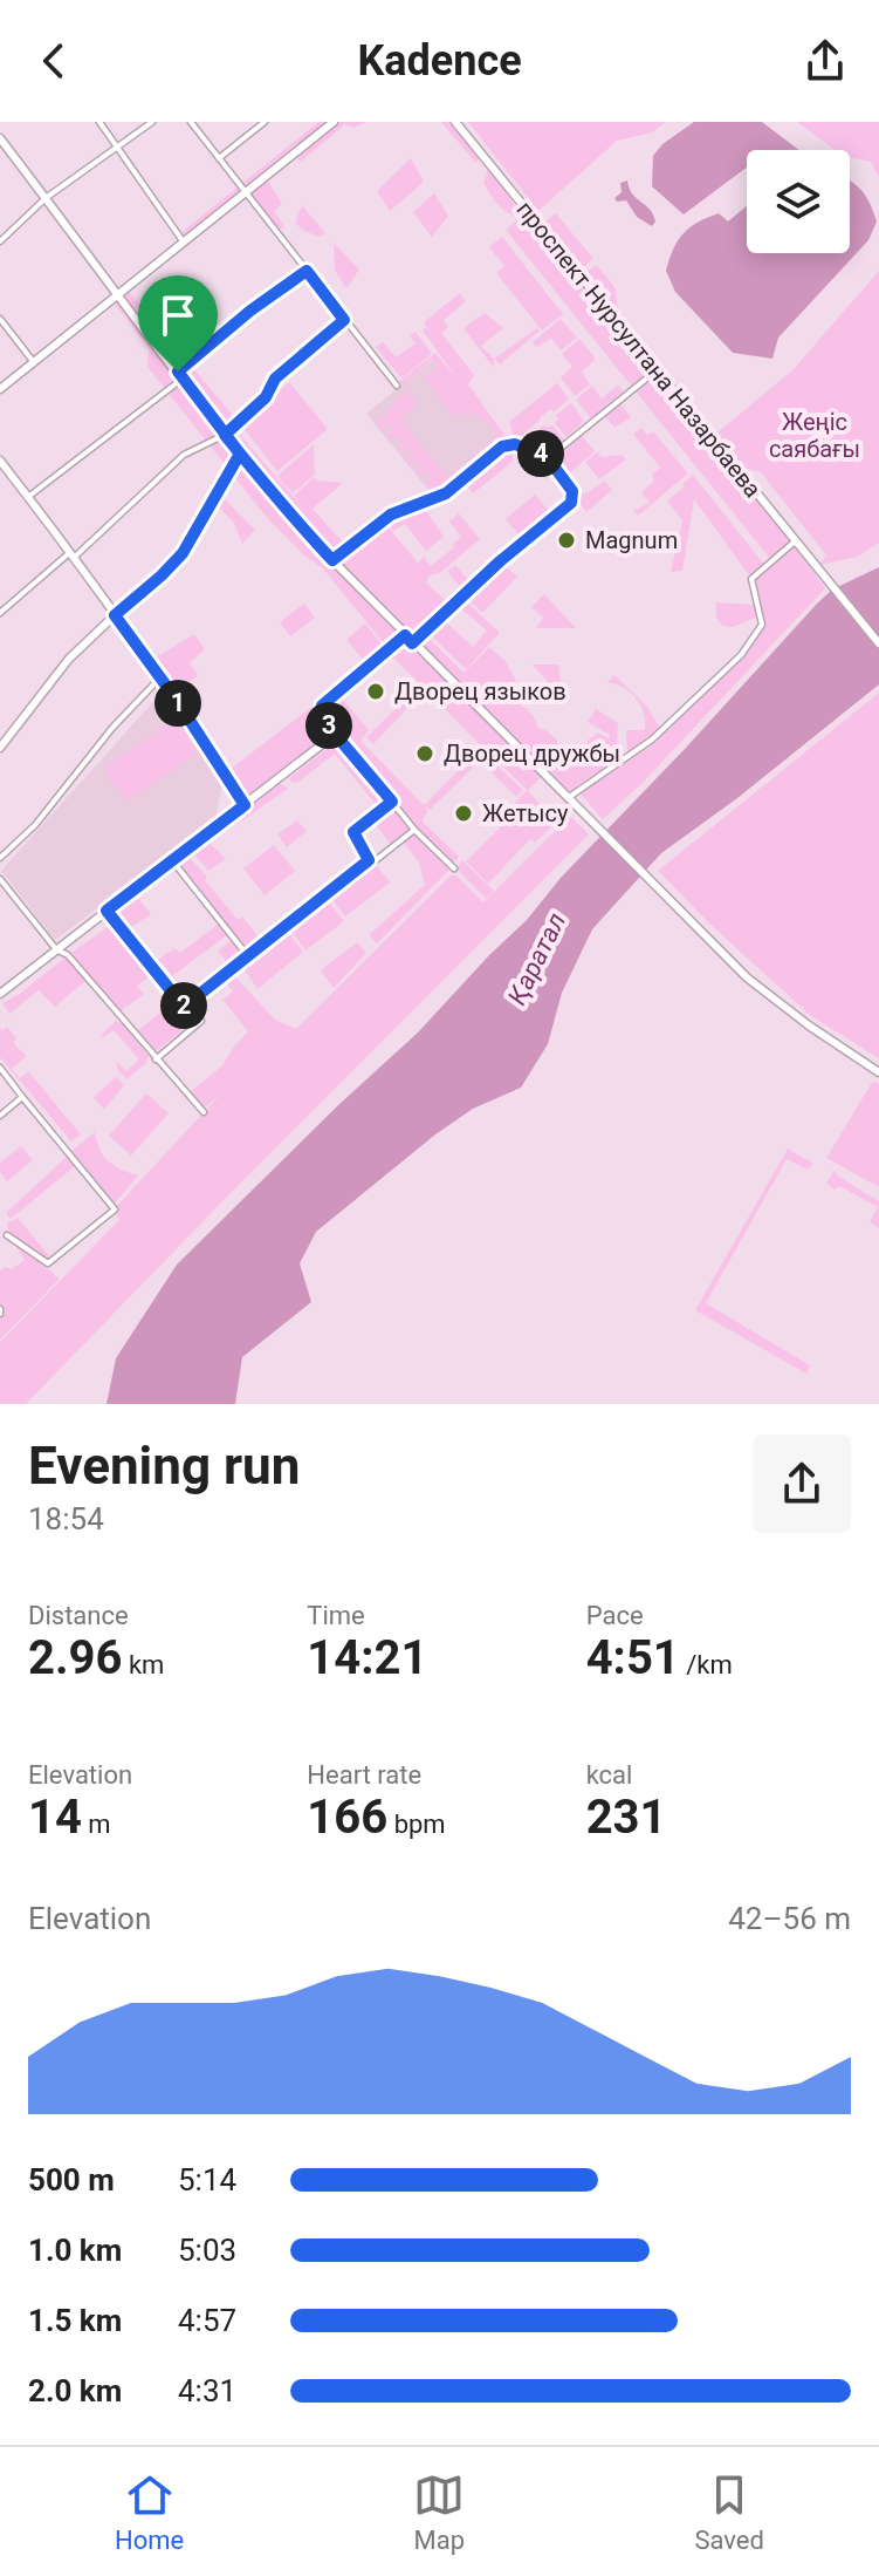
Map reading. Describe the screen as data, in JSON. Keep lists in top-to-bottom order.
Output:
{
  "streets": {
    "main road": ["проспект Нурсултана Назарбаева"]
  },
  "water": ["Қаратал"],
  "parks": ["Жеңіс саябағы"],
  "places": [
    "Magnum",
    "Дворец языков",
    "Дворец дружбы",
    "Жетысу"
  ],
  "page": {
    "header": "Kadence",
    "pins": [
      "4",
      "1",
      "3",
      "2"
    ],
    "heading": ["Evening run", "18:54"],
    "stats": [
      ["Distance", "2.96 km"],
      ["Time", "14:21"],
      ["Pace", "4:51 /km"],
      ["Elevation", "14 m"],
      ["Heart rate", "166 bpm"],
      ["kcal", "231"]
    ],
    "chart": ["Elevation", "42–56 m"],
    "list": [
      {
        "name": "500 m",
        "note": "5:14"
      },
      {
        "name": "1.0 km",
        "note": "5:03"
      },
      {
        "name": "1.5 km",
        "note": "4:57"
      },
      {
        "name": "2.0 km",
        "note": "4:31"
      }
    ],
    "tabs": ["Home", "Map", "Saved"]
  }
}
